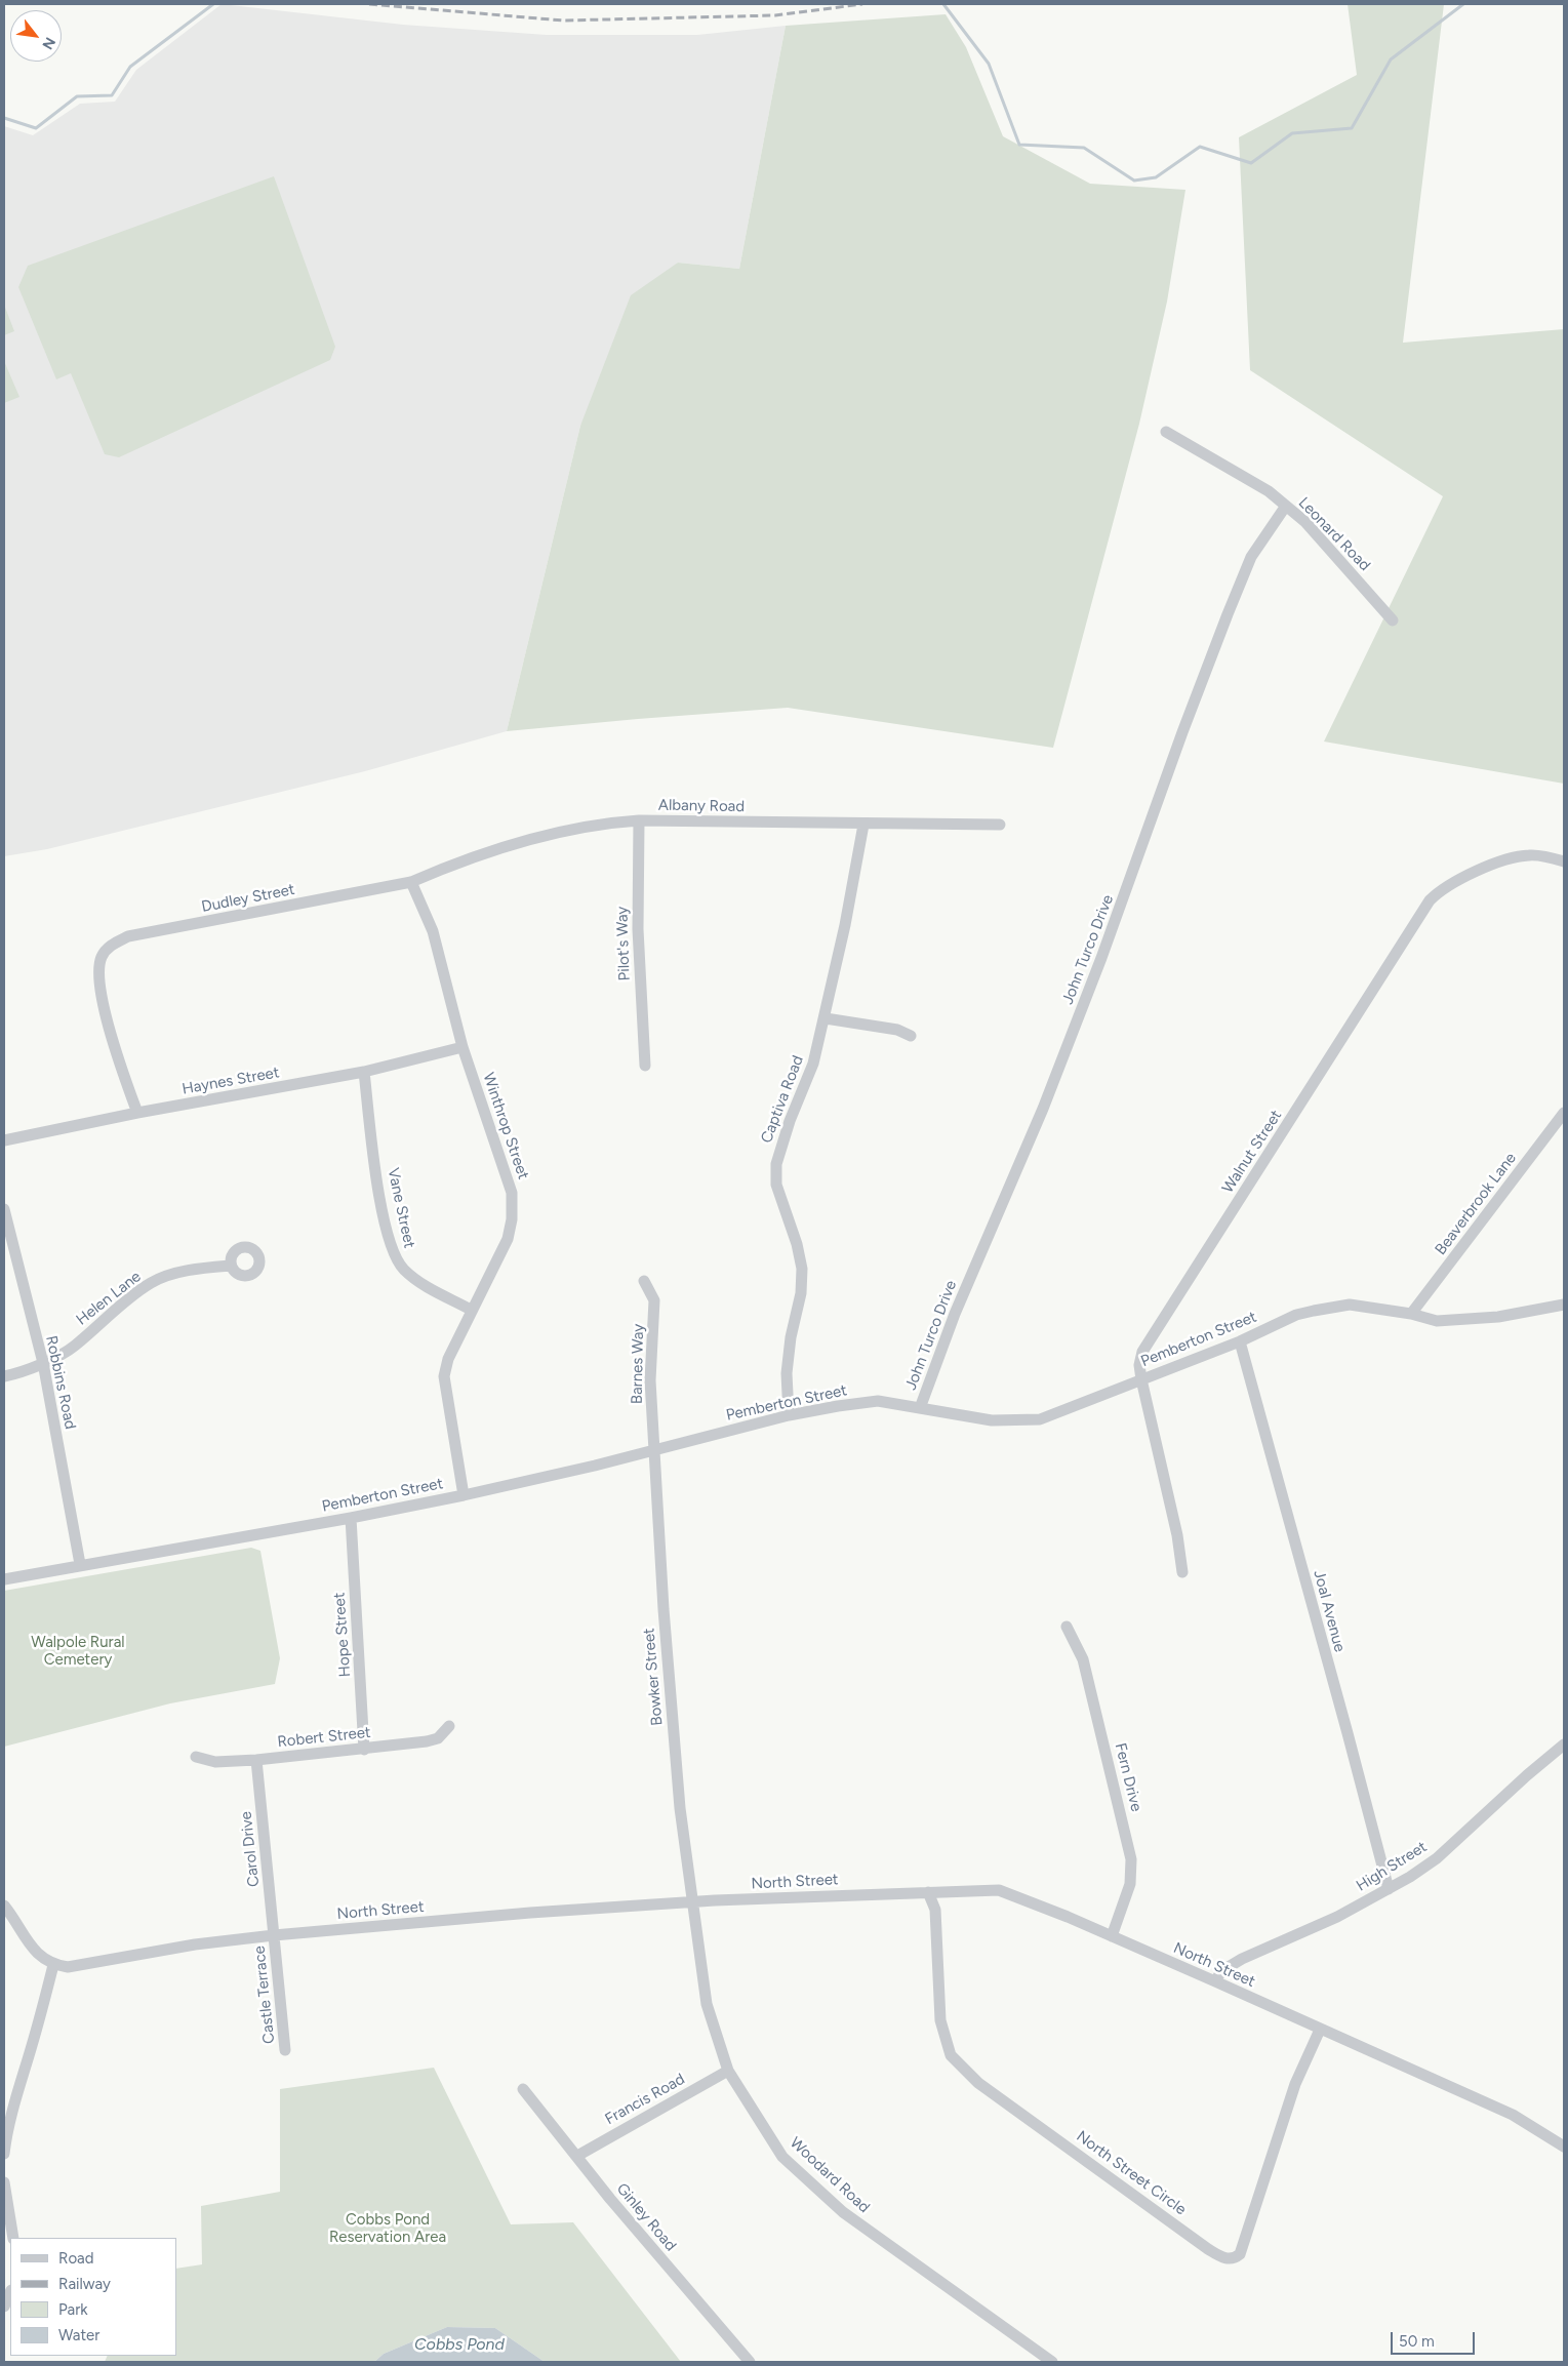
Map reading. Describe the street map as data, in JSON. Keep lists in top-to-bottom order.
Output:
{
  "streets": {
    "street": [
      "Leonard Road",
      "Albany Road",
      "Dudley Street",
      "Pilot's Way",
      "John Turco Drive",
      "Haynes Street",
      "Captiva Road",
      "Winthrop Street",
      "Walnut Street",
      "Beaverbrook Lane",
      "Vane Street",
      "Helen Lane",
      "Pemberton Street",
      "Barnes Way",
      "Robbins Road",
      "Joal Avenue",
      "Hope Street",
      "Bowker Street",
      "Robert Street",
      "Fern Drive",
      "Carol Drive",
      "High Street",
      "North Street",
      "Castle Terrace",
      "Francis Road",
      "North Street Circle",
      "Woodard Road",
      "Ginley Road"
    ]
  },
  "crossings": [
    ["Leonard Road", "John Turco Drive"],
    ["Albany Road", "Dudley Street"],
    ["Albany Road", "Pilot's Way"],
    ["Albany Road", "Captiva Road"],
    ["Albany Road", "Winthrop Street"],
    ["Dudley Street", "Haynes Street"],
    ["Dudley Street", "Winthrop Street"],
    ["John Turco Drive", "Pemberton Street"],
    ["Haynes Street", "Winthrop Street"],
    ["Haynes Street", "Vane Street"],
    ["Captiva Road", "Pemberton Street"],
    ["Winthrop Street", "Vane Street"],
    ["Winthrop Street", "Pemberton Street"],
    ["Walnut Street", "Pemberton Street"],
    ["Beaverbrook Lane", "Pemberton Street"],
    ["Helen Lane", "Robbins Road"],
    ["Pemberton Street", "Barnes Way"],
    ["Pemberton Street", "Robbins Road"],
    ["Pemberton Street", "Joal Avenue"],
    ["Pemberton Street", "Hope Street"],
    ["Pemberton Street", "Bowker Street"],
    ["Barnes Way", "Bowker Street"],
    ["Joal Avenue", "High Street"],
    ["Hope Street", "Robert Street"],
    ["Bowker Street", "North Street"],
    ["Bowker Street", "Woodard Road"],
    ["Robert Street", "Carol Drive"],
    ["Fern Drive", "North Street"],
    ["Carol Drive", "North Street"],
    ["Carol Drive", "Castle Terrace"],
    ["High Street", "North Street"],
    ["North Street", "Castle Terrace"],
    ["North Street", "North Street Circle"],
    ["North Street", "Woodard Road"],
    ["Francis Road", "Woodard Road"],
    ["Francis Road", "Ginley Road"]
  ],
  "water": ["Cobbs Pond"],
  "parks": ["Walpole Rural Cemetery", "Cobbs Pond Reservation Area"],
  "legend": [
    "Road",
    "Railway",
    "Park",
    "Water"
  ],
  "scale_bar": "50 m",
  "north": "bottom right"
}
